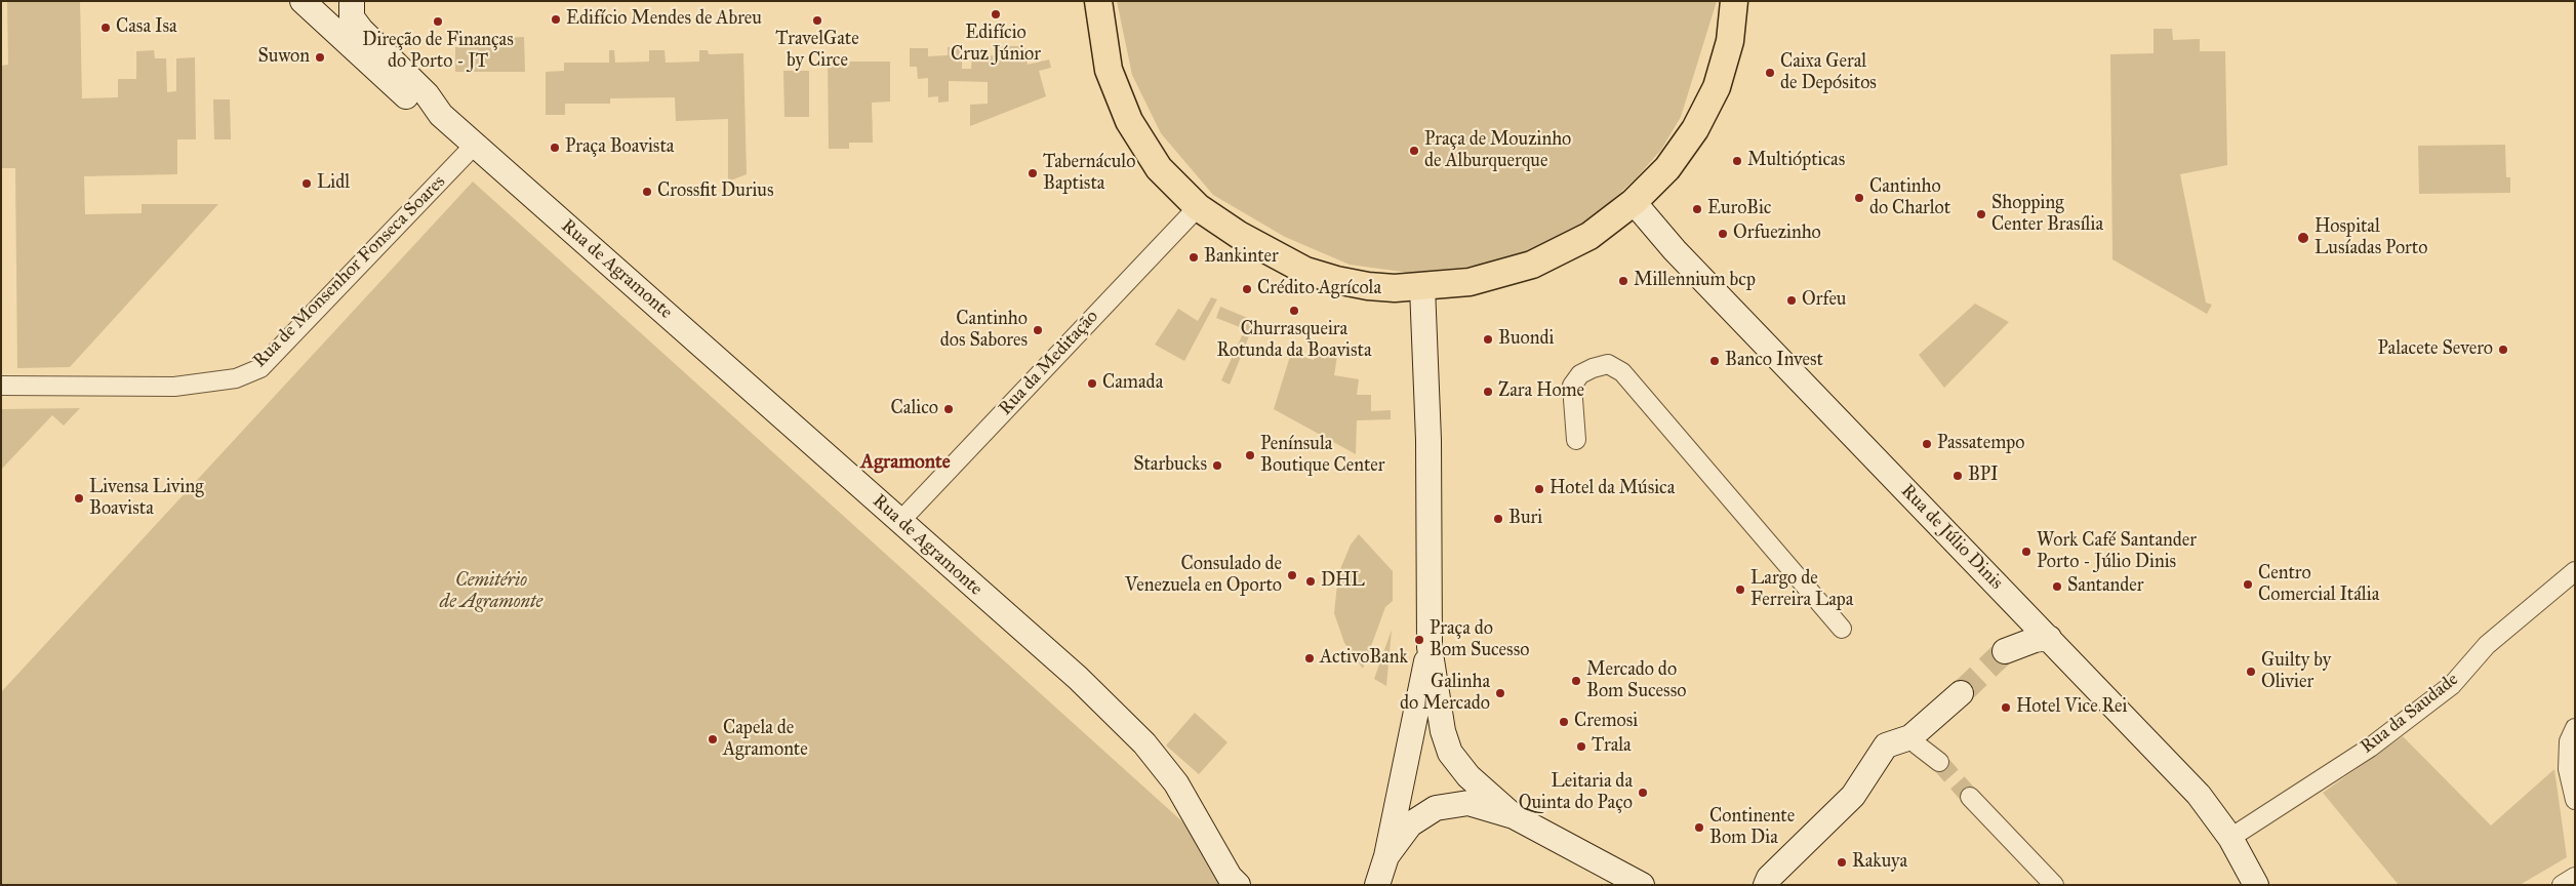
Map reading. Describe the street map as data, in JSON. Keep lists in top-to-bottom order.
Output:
{
  "streets": {
    "street": [
      "Rua de Agramonte",
      "Rua de Monsenhor Fonseca Soares",
      "Rua da Meditação",
      "Rua de Júlio Dinis",
      "Rua da Saudade"
    ]
  },
  "crossings": [
    ["Rua de Agramonte", "Rua de Monsenhor Fonseca Soares"],
    ["Rua de Agramonte", "Rua da Meditação"],
    ["Rua de Júlio Dinis", "Rua da Saudade"]
  ],
  "districts": ["Agramonte"],
  "parks": ["Cemitério de Agramonte"],
  "places": [
    "Edifício Cruz Júnior",
    "Edifício Mendes de Abreu",
    "TravelGate by Circe",
    "Direção de Finanças do Porto - JT",
    "Casa Isa",
    "Suwon",
    "Caixa Geral de Depósitos",
    "Praça Boavista",
    "Praça de Mouzinho de Alburquerque",
    "Multiópticas",
    "Tabernáculo Baptista",
    "Lidl",
    "Crossfit Durius",
    "Cantinho do Charlot",
    "EuroBic",
    "Shopping Center Brasília",
    "Orfuezinho",
    "Hospital Lusíadas Porto",
    "Bankinter",
    "Millennium bcp",
    "Crédito Agrícola",
    "Orfeu",
    "Churrasqueira Rotunda da Boavista",
    "Cantinho dos Sabores",
    "Buondi",
    "Palacete Severo",
    "Banco Invest",
    "Camada",
    "Zara Home",
    "Calico",
    "Passatempo",
    "Península Boutique Center",
    "Starbucks",
    "BPI",
    "Hotel da Música",
    "Livensa Living Boavista",
    "Buri",
    "Work Café Santander Porto - Júlio Dinis",
    "Consulado de Venezuela en Oporto",
    "DHL",
    "Centro Comercial Itália",
    "Santander",
    "Largo de Ferreira Lapa",
    "Praça do Bom Sucesso",
    "ActivoBank",
    "Guilty by Olivier",
    "Mercado do Bom Sucesso",
    "Galinha do Mercado",
    "Hotel Vice Rei",
    "Cremosi",
    "Capela de Agramonte",
    "Trala",
    "Leitaria da Quinta do Paço",
    "Continente Bom Dia",
    "Rakuya"
  ]
}
